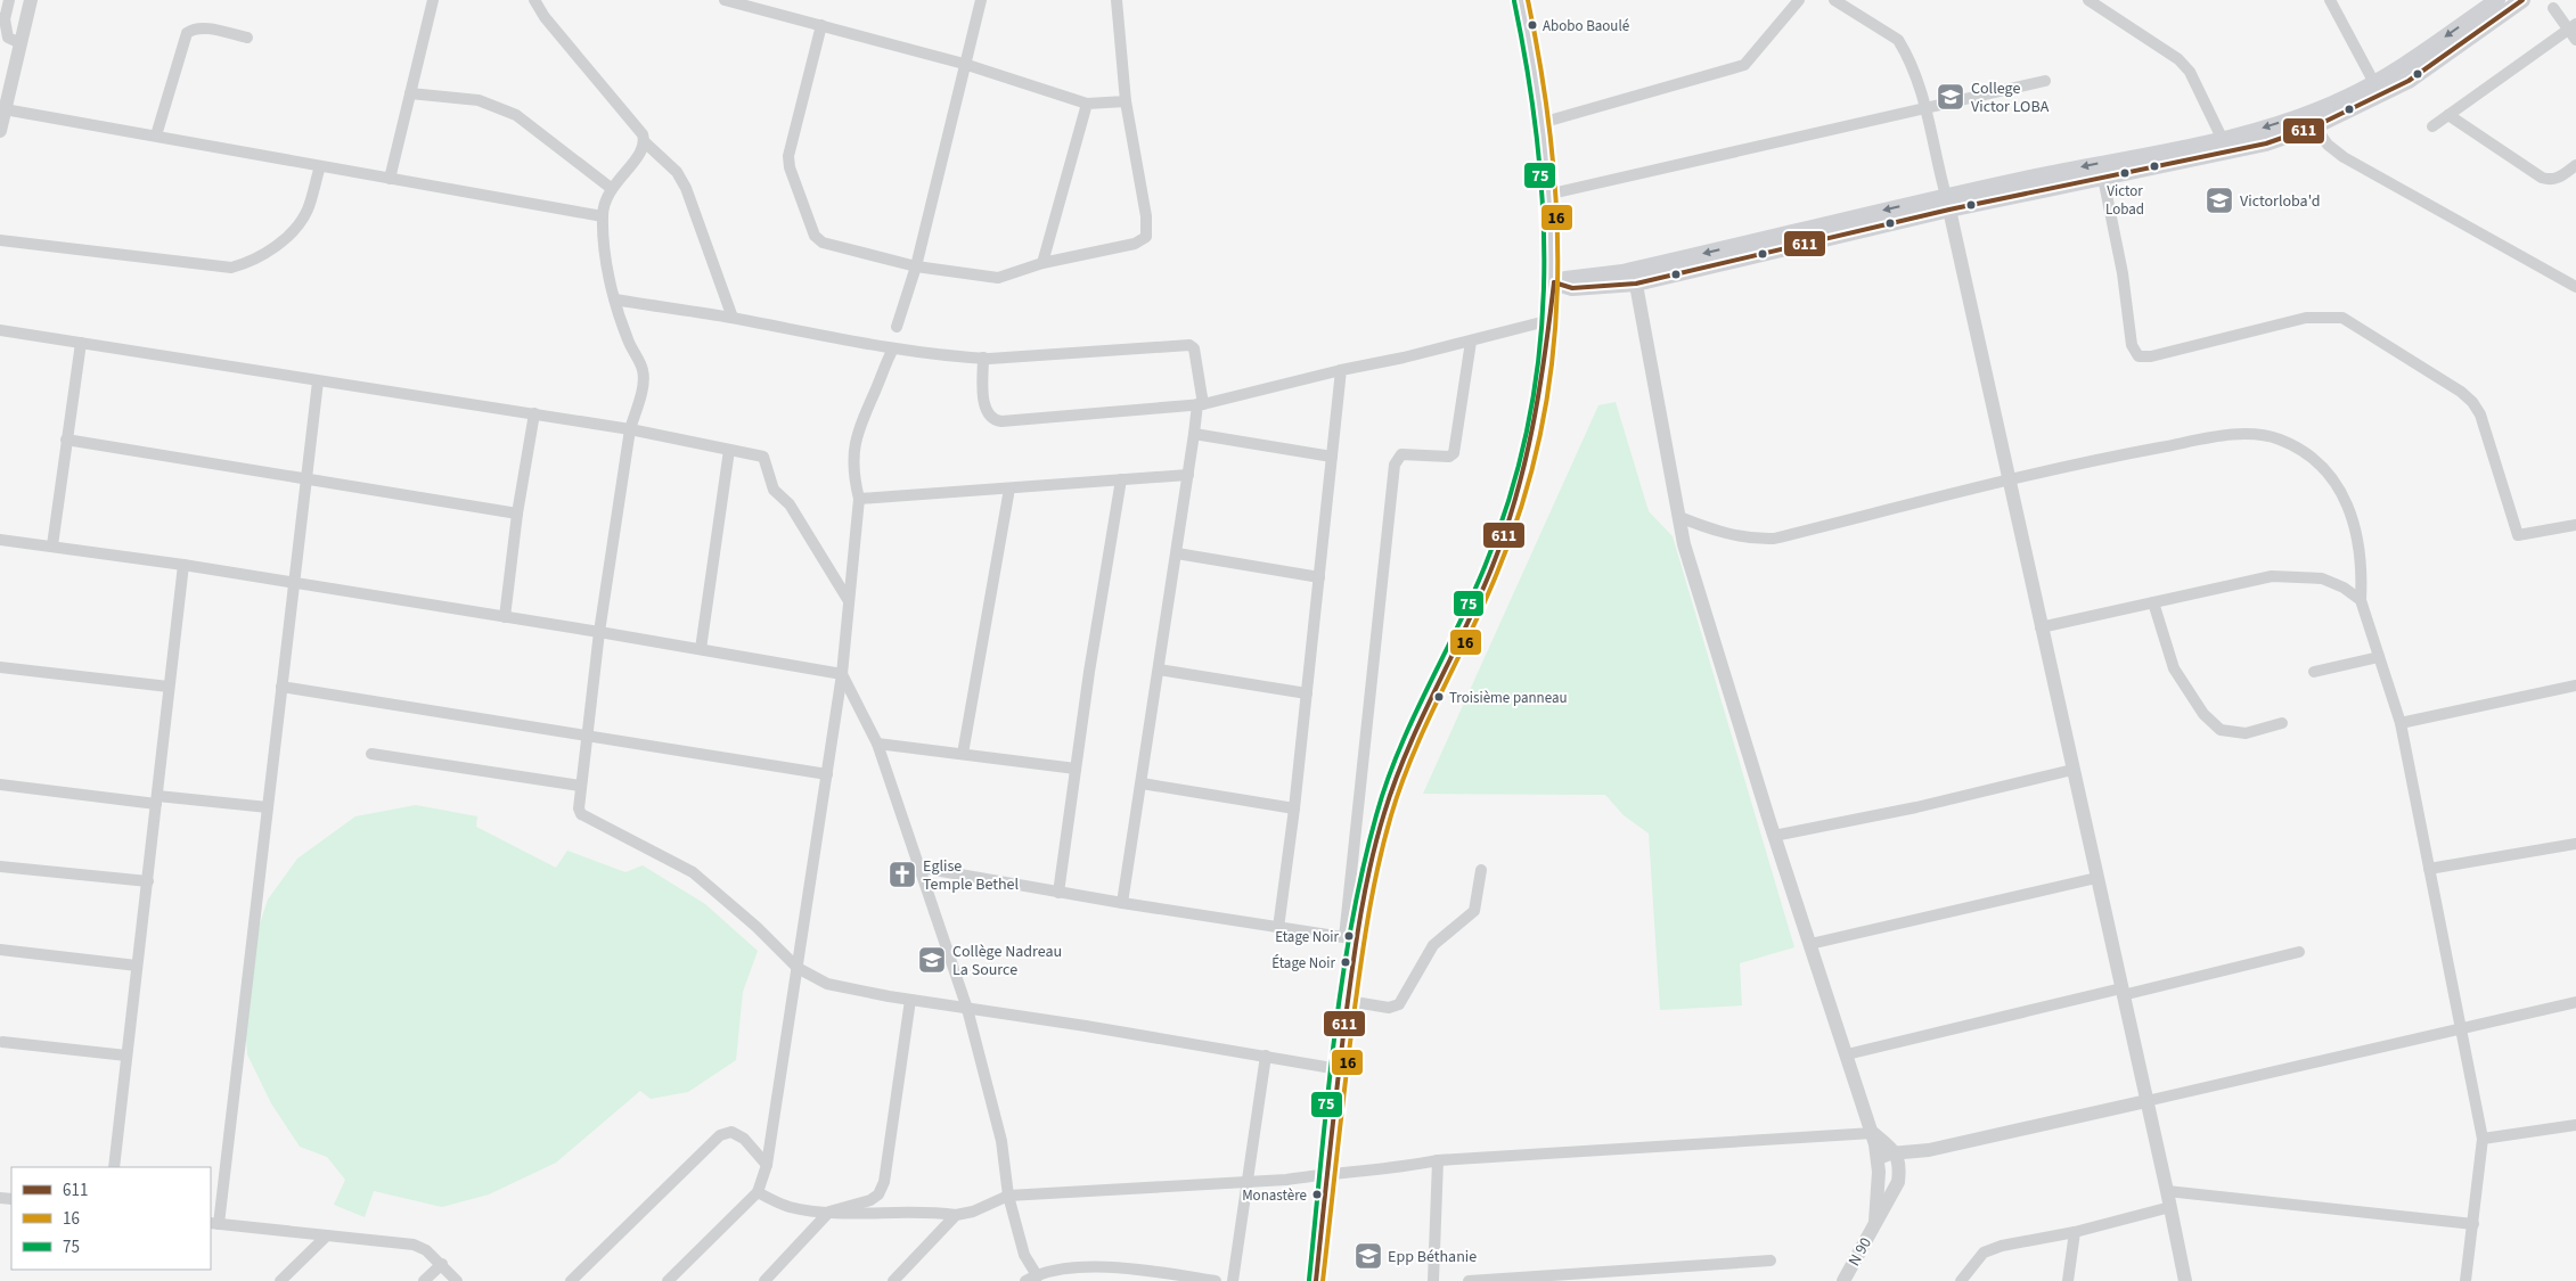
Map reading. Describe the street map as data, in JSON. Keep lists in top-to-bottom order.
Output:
{
  "streets": {
    "street": ["N 90"]
  },
  "places": {
    "other": [
      "Abobo Baoulé",
      "Victor Lobad",
      "Troisième panneau",
      "Etage Noir",
      "Étage Noir",
      "Monastère"
    ],
    "school or university": [
      "College Victor LOBA",
      "Victorloba'd",
      "Collège Nadreau La Source",
      "Epp Béthanie"
    ],
    "church": ["Eglise Temple Bethel"]
  },
  "lines": ["transit line 611", "transit line 16", "transit line 75"],
  "legend": ["611", "16", "75"]
}
